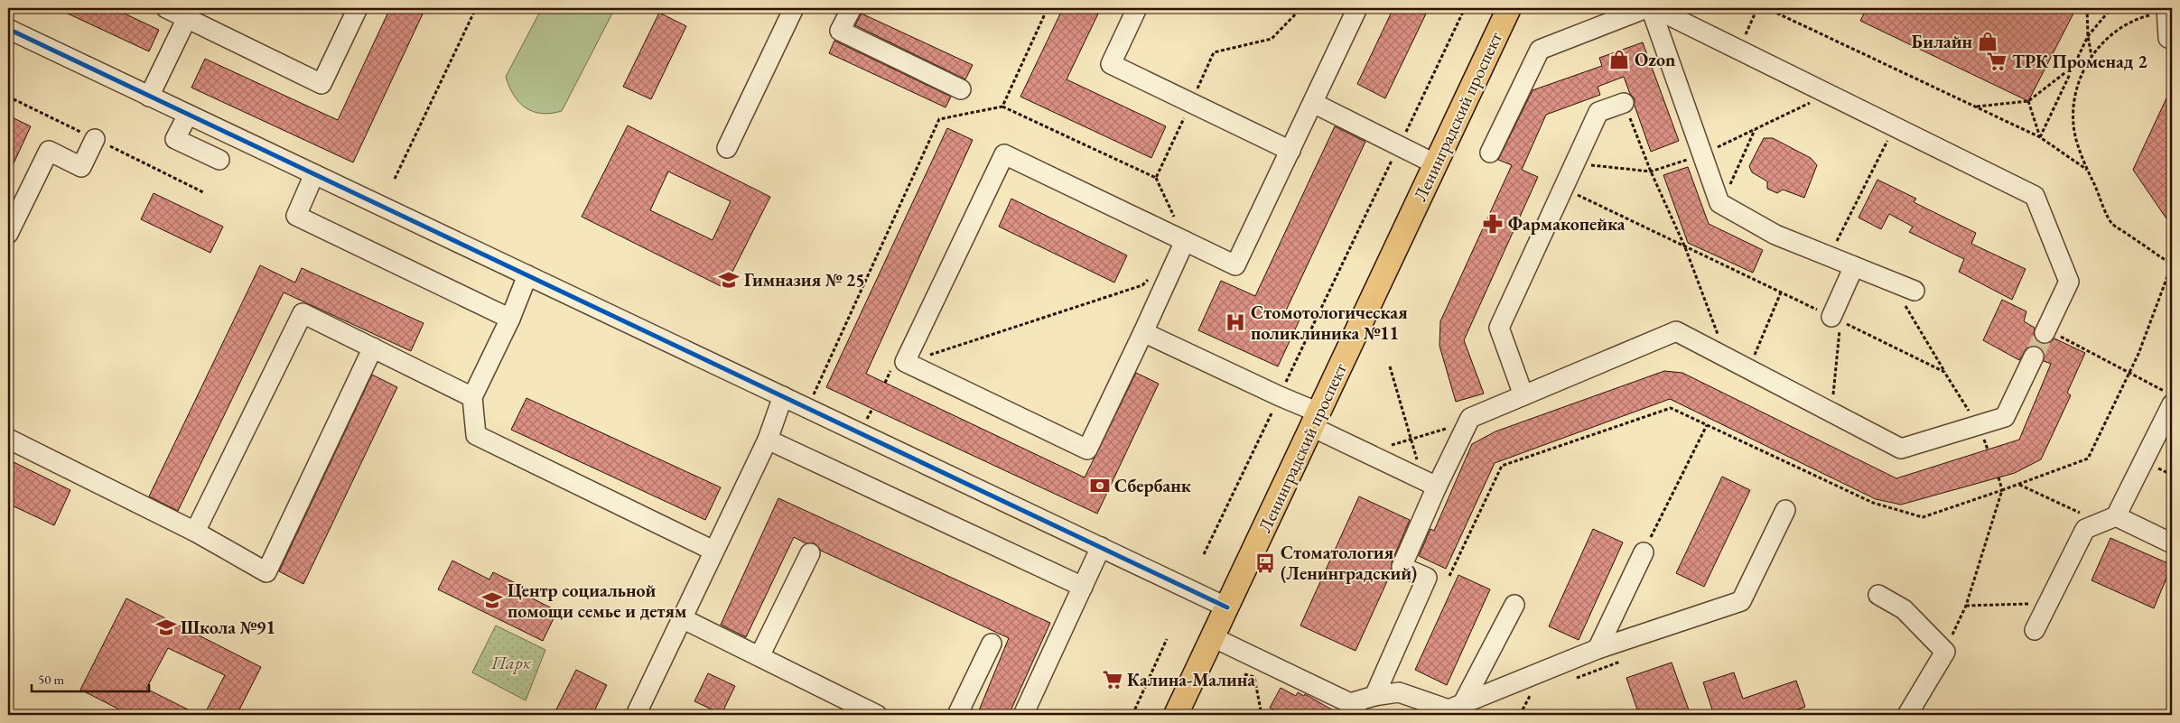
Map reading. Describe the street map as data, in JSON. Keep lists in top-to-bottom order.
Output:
{
  "streets": {
    "main road": ["Ленинградский проспект"]
  },
  "parks": ["Парк"],
  "places": {
    "shop": ["Билайн", "Ozon"],
    "supermarket": ["ТРК Променад 2", "Калина-Малина"],
    "pharmacy": ["Фармакопейка"],
    "school or university": ["Гимназия № 25", "Центр социальной помощи семье и детям", "Школа №91"],
    "hospital": ["Стомотологическая поликлиника №11"],
    "bank": ["Сбербанк"],
    "bus stop": ["Стоматология (Ленинградский)"]
  },
  "scale_bar": "50 m"
}
